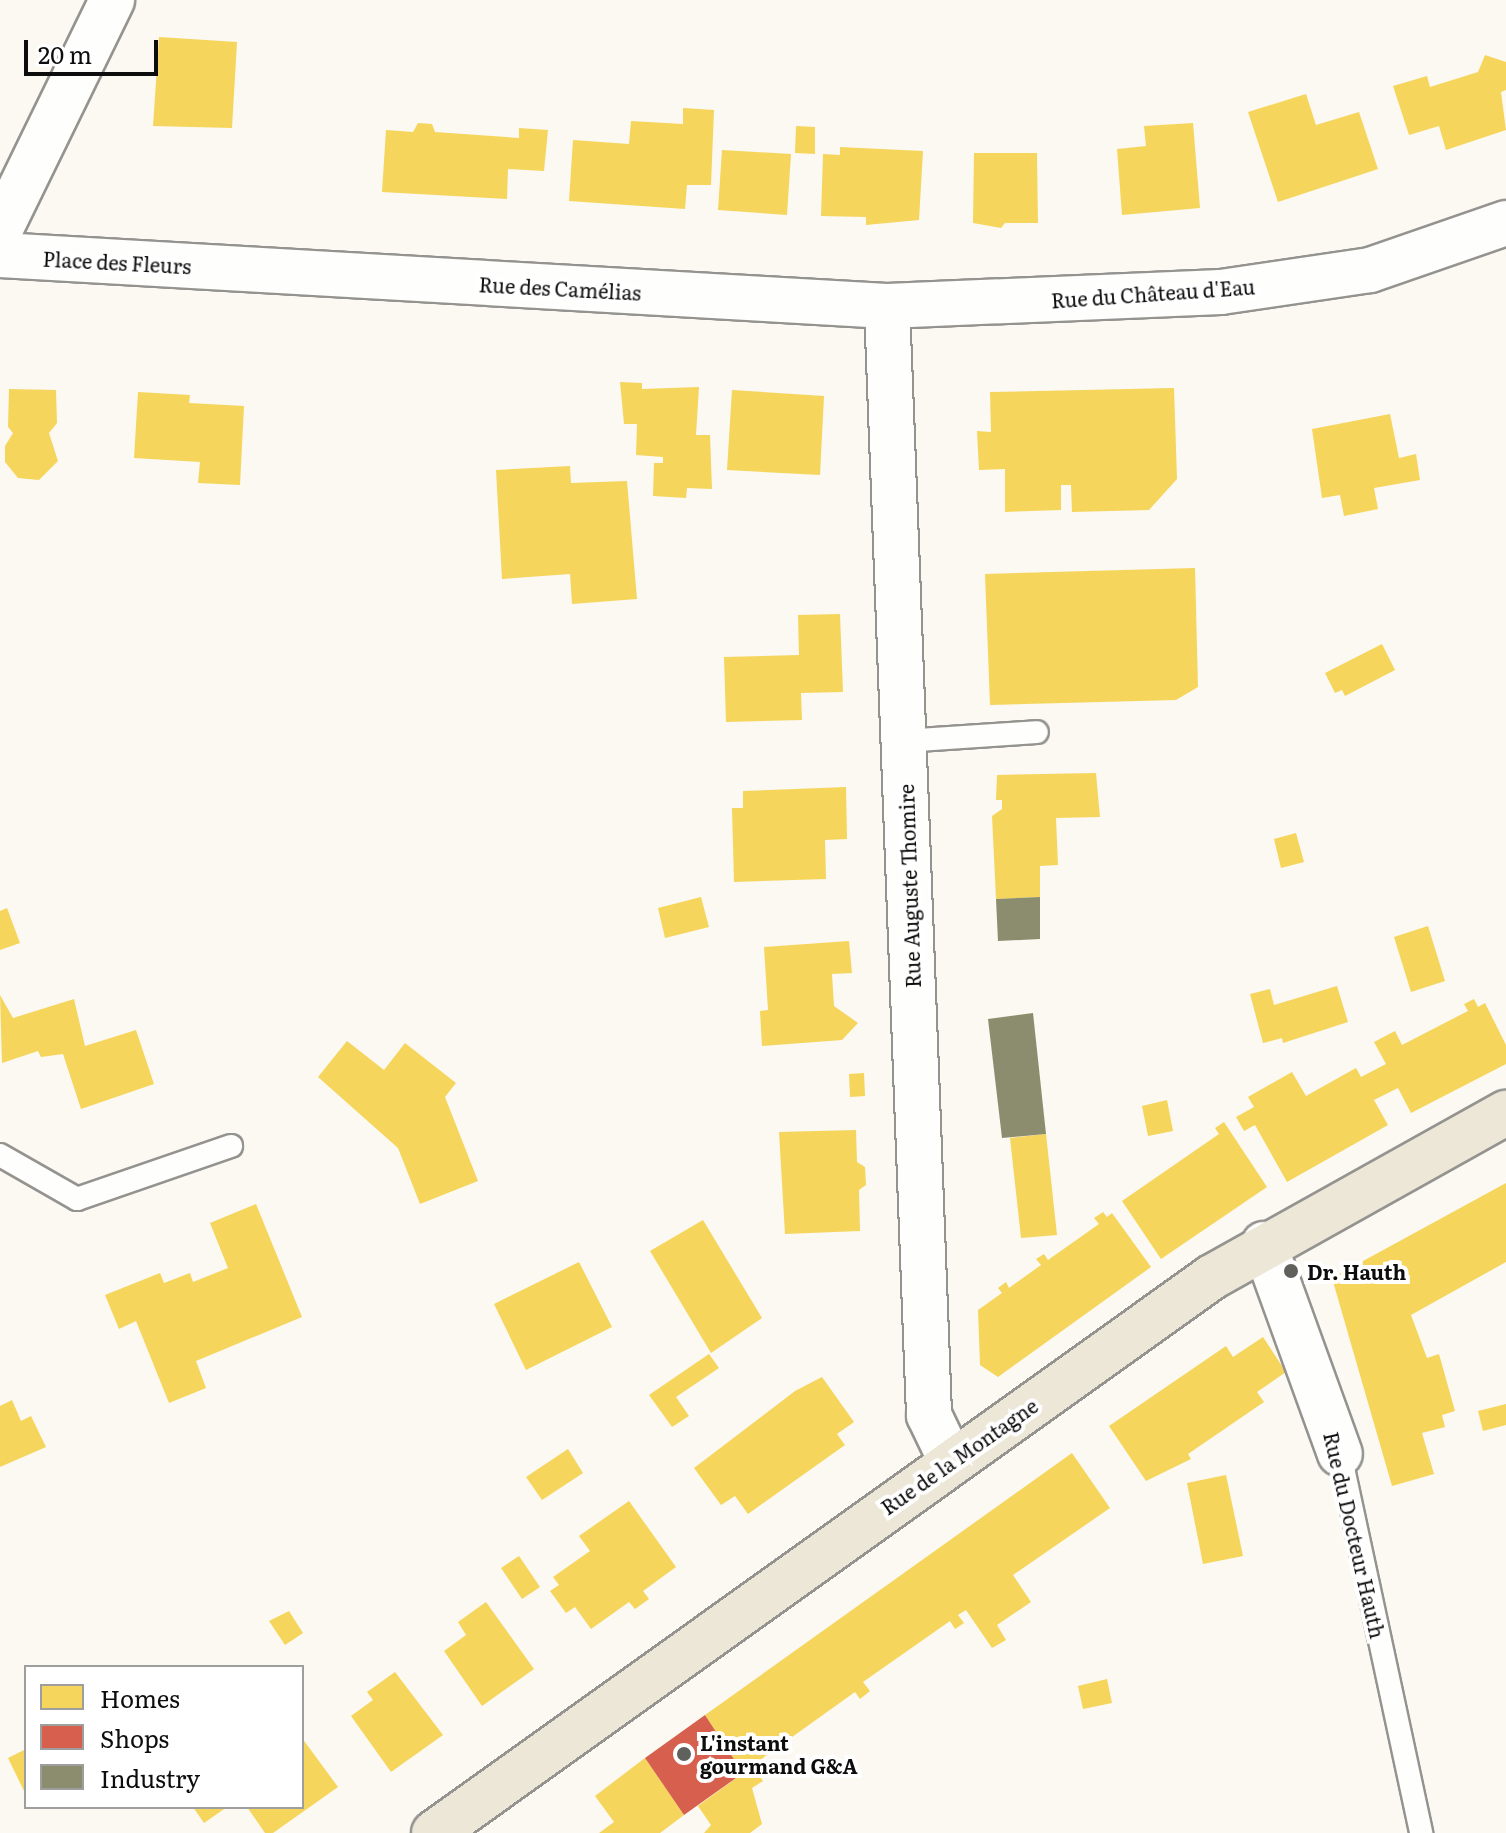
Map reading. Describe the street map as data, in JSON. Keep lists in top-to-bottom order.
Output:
{
  "streets": {
    "main road": ["Rue de la Montagne"],
    "street": [
      "Place des Fleurs",
      "Rue des Camélias",
      "Rue du Château d'Eau",
      "Rue Auguste Thomire",
      "Rue du Docteur Hauth"
    ]
  },
  "crossings": [
    ["Place des Fleurs", "Rue des Camélias"],
    ["Rue des Camélias", "Rue du Château d'Eau"],
    ["Rue des Camélias", "Rue Auguste Thomire"],
    ["Rue du Château d'Eau", "Rue Auguste Thomire"],
    ["Rue Auguste Thomire", "Rue de la Montagne"],
    ["Rue de la Montagne", "Rue du Docteur Hauth"]
  ],
  "places": ["Dr. Hauth", "L'instant gourmand G&A"],
  "legend": ["Homes", "Shops", "Industry"],
  "scale_bar": "20 m"
}
